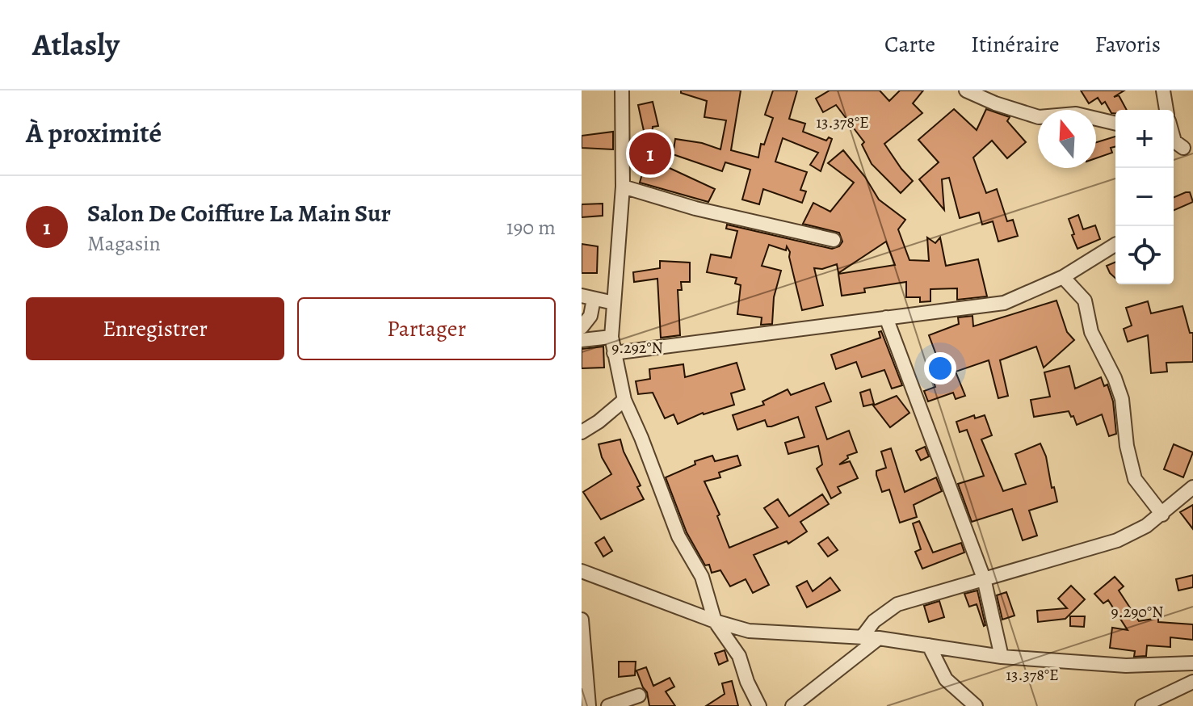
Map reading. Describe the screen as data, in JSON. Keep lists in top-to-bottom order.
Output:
{
  "north": "top",
  "page": {
    "header": "Atlasly",
    "nav": ["Carte", "Itinéraire", "Favoris"],
    "heading": "À proximité",
    "map_buttons": ["+", "−"],
    "pins": "1",
    "list": [
      {
        "mark": "1",
        "name": "Salon De Coiffure La Main Sur",
        "note": "Magasin",
        "value": "190 m"
      }
    ],
    "buttons": ["Enregistrer", "Partager"]
  },
  "coordinates": ["13.378°E", "9.292°N", "9.290°N"]
}
